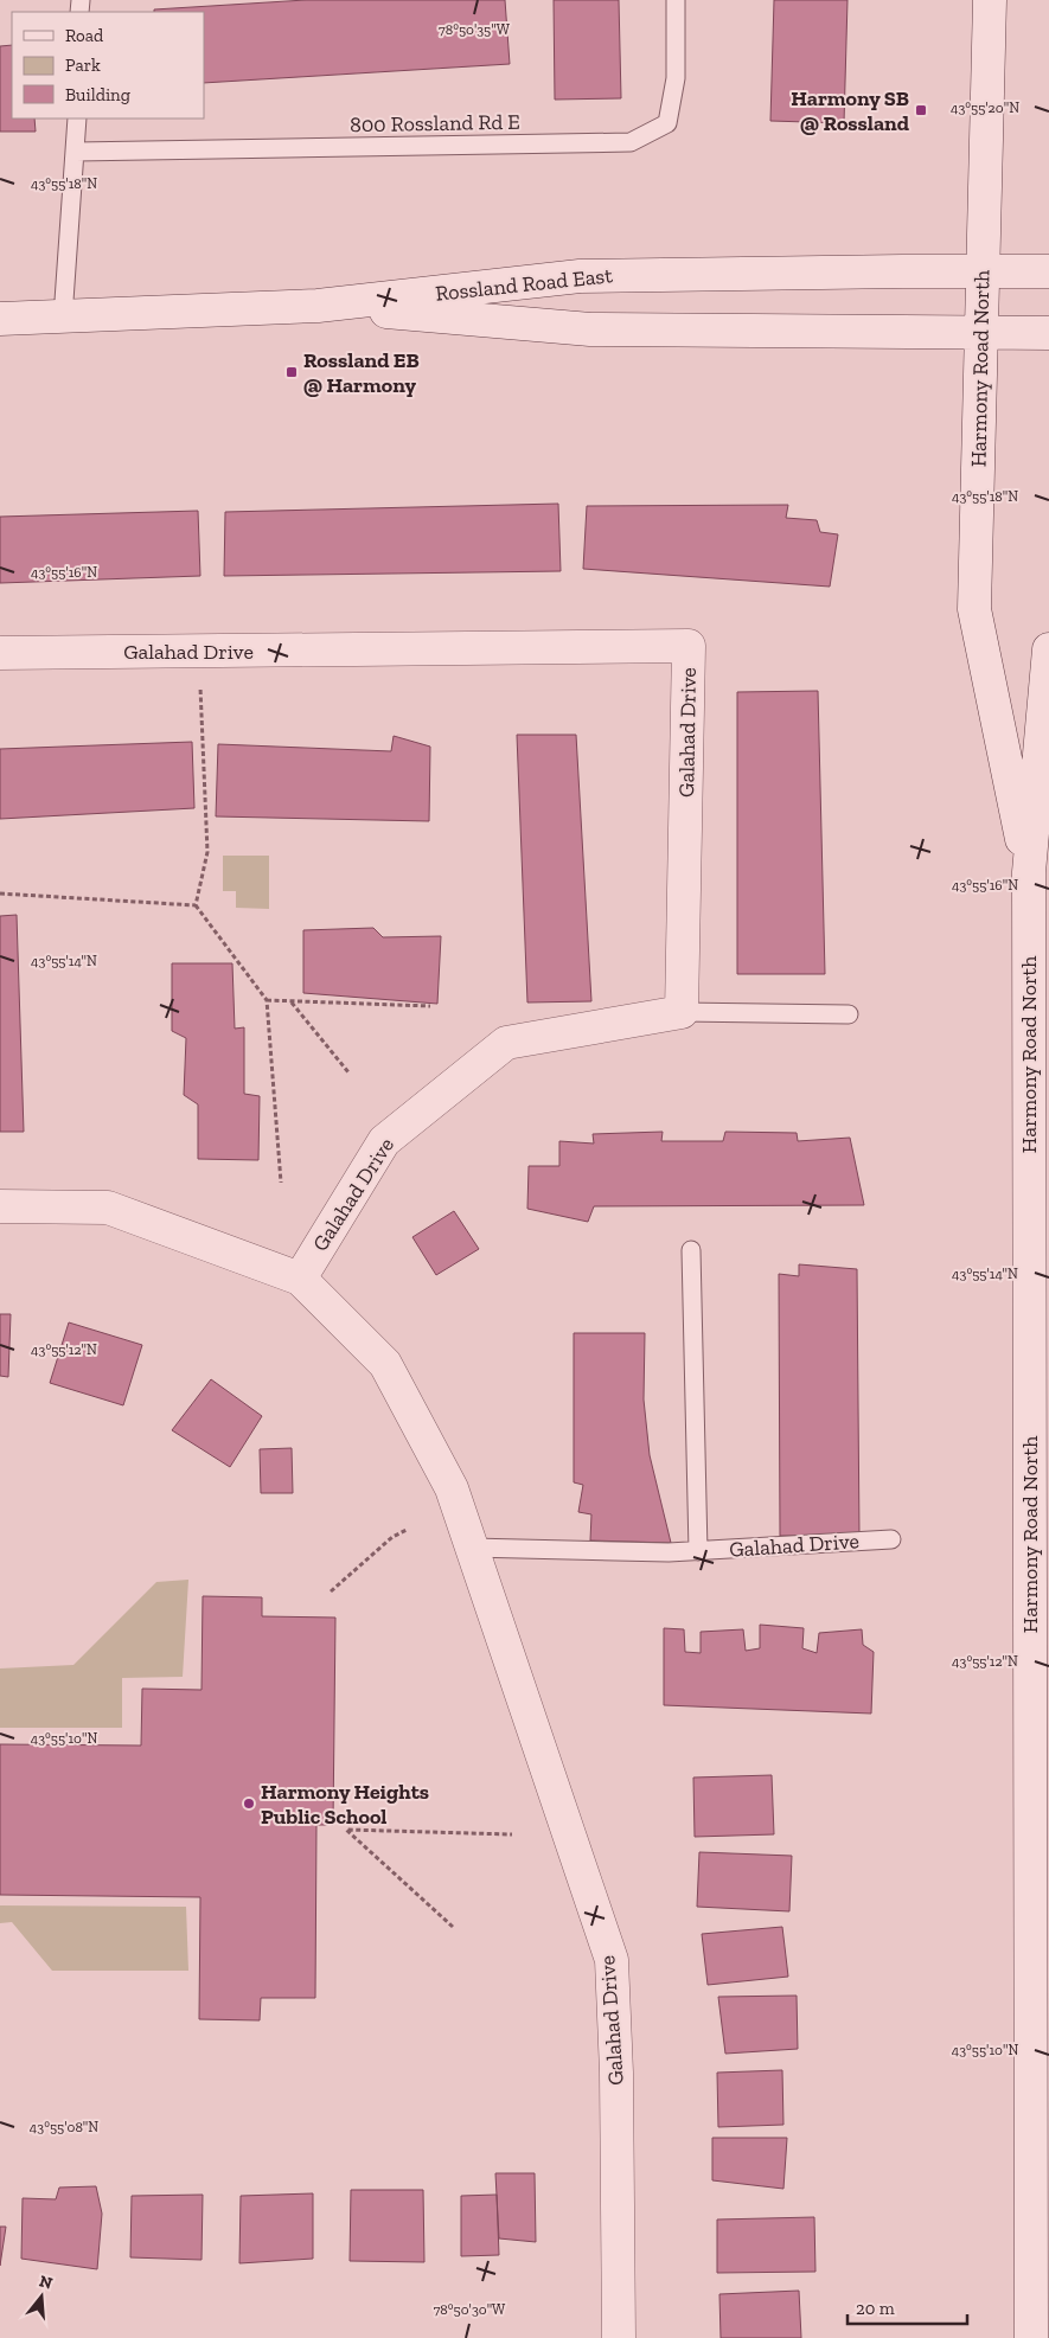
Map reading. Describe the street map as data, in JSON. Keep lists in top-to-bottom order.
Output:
{
  "streets": {
    "main road": ["Rossland Road East", "Harmony Road North", "Galahad Drive"],
    "lane": ["800 Rossland Rd E"]
  },
  "crossings": [
    ["Rossland Road East", "Harmony Road North"]
  ],
  "places": {
    "transit": ["Harmony SB @ Rossland", "Rossland EB @ Harmony"],
    "other": ["Harmony Heights Public School"]
  },
  "legend": ["Road", "Park", "Building"],
  "scale_bar": "20 m",
  "north": "top",
  "coordinates": [
    "78°50'35\"W",
    "43°55'20\"N",
    "43°55'18\"N",
    "43°55'16\"N",
    "43°55'14\"N",
    "43°55'12\"N",
    "43°55'10\"N",
    "43°55'08\"N",
    "78°50'30\"W"
  ]
}
